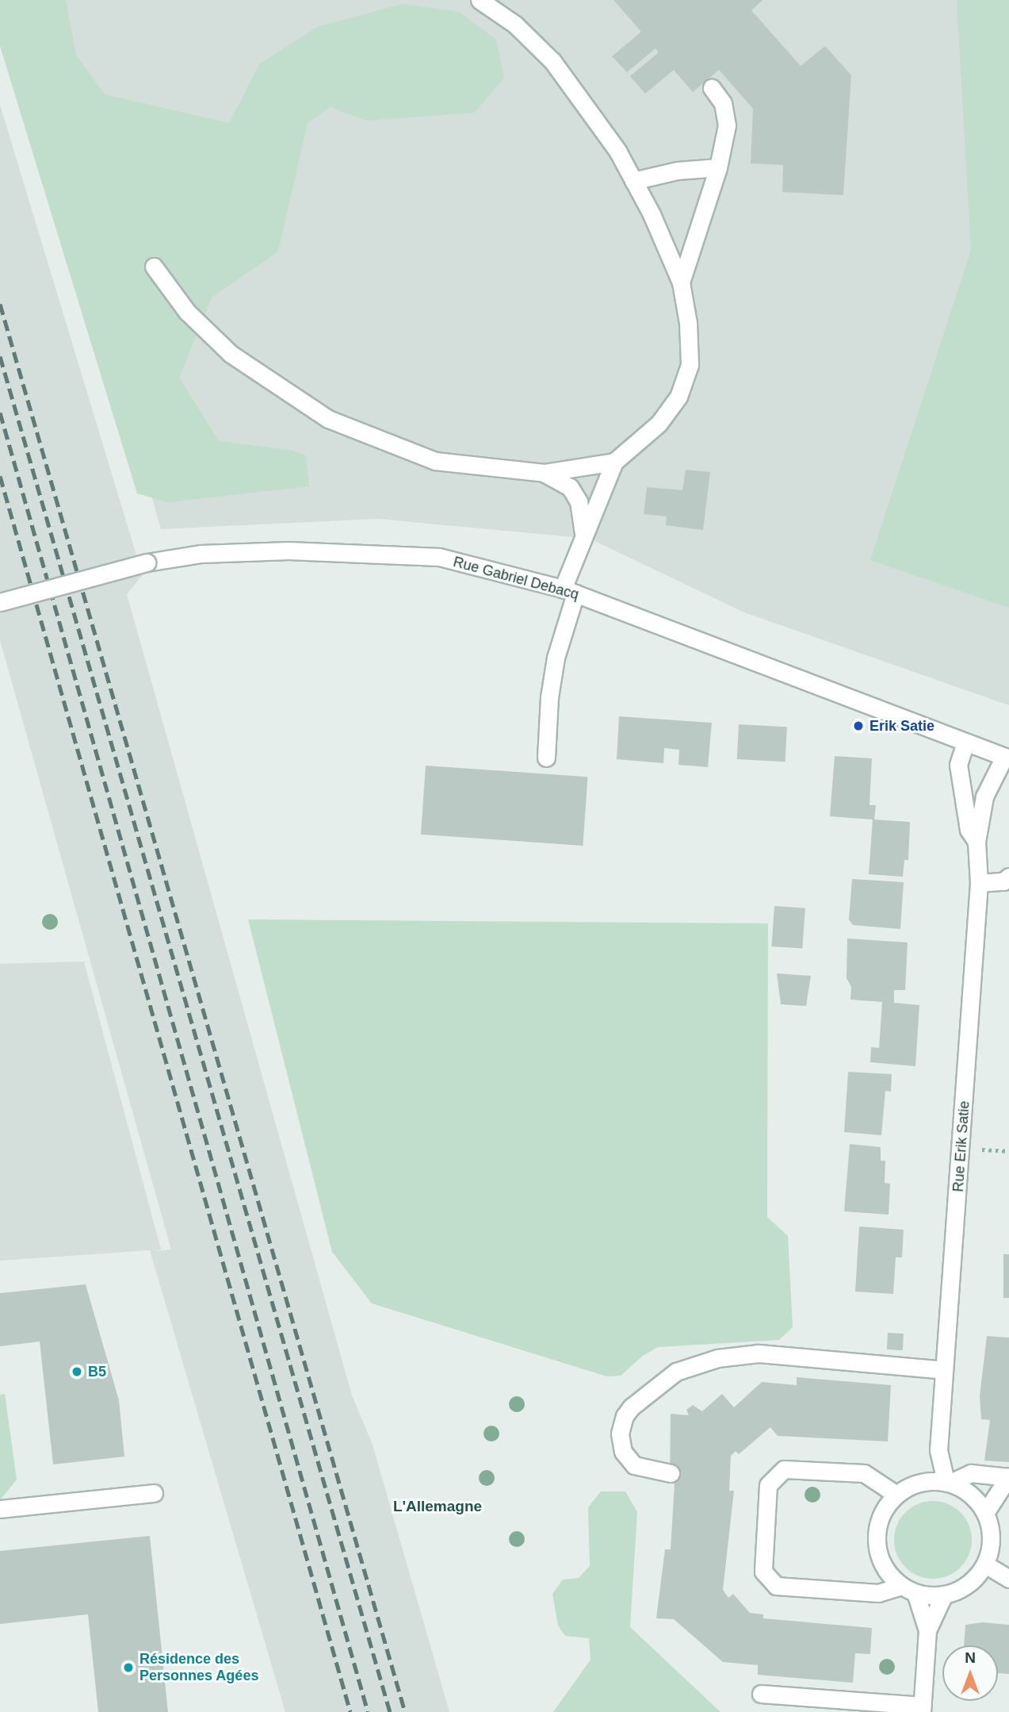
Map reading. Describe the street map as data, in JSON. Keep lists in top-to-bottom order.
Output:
{
  "streets": {
    "street": ["Rue Gabriel Debacq", "Rue Erik Satie"]
  },
  "crossings": [
    ["Rue Gabriel Debacq", "Rue Erik Satie"]
  ],
  "districts": ["L'Allemagne"],
  "places": ["Erik Satie", "B5", "Résidence des Personnes Agées"],
  "north": "top"
}
